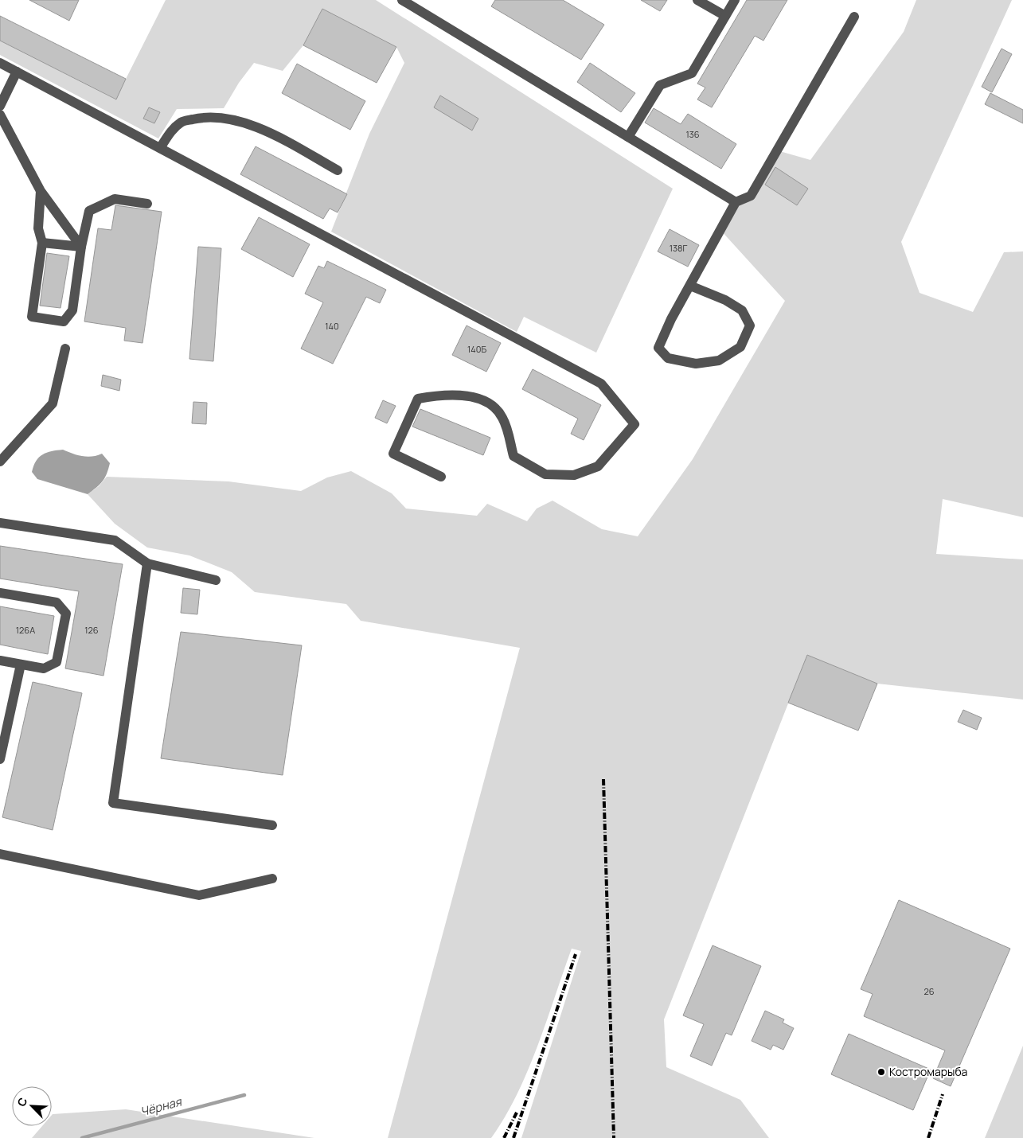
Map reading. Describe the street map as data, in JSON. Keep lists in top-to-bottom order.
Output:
{
  "water": ["Чёрная"],
  "places": ["Костромарыба"],
  "house_numbers": [
    "136",
    "138Г",
    "140",
    "140Б",
    "126А",
    "126",
    "26"
  ],
  "north": "top left"
}
